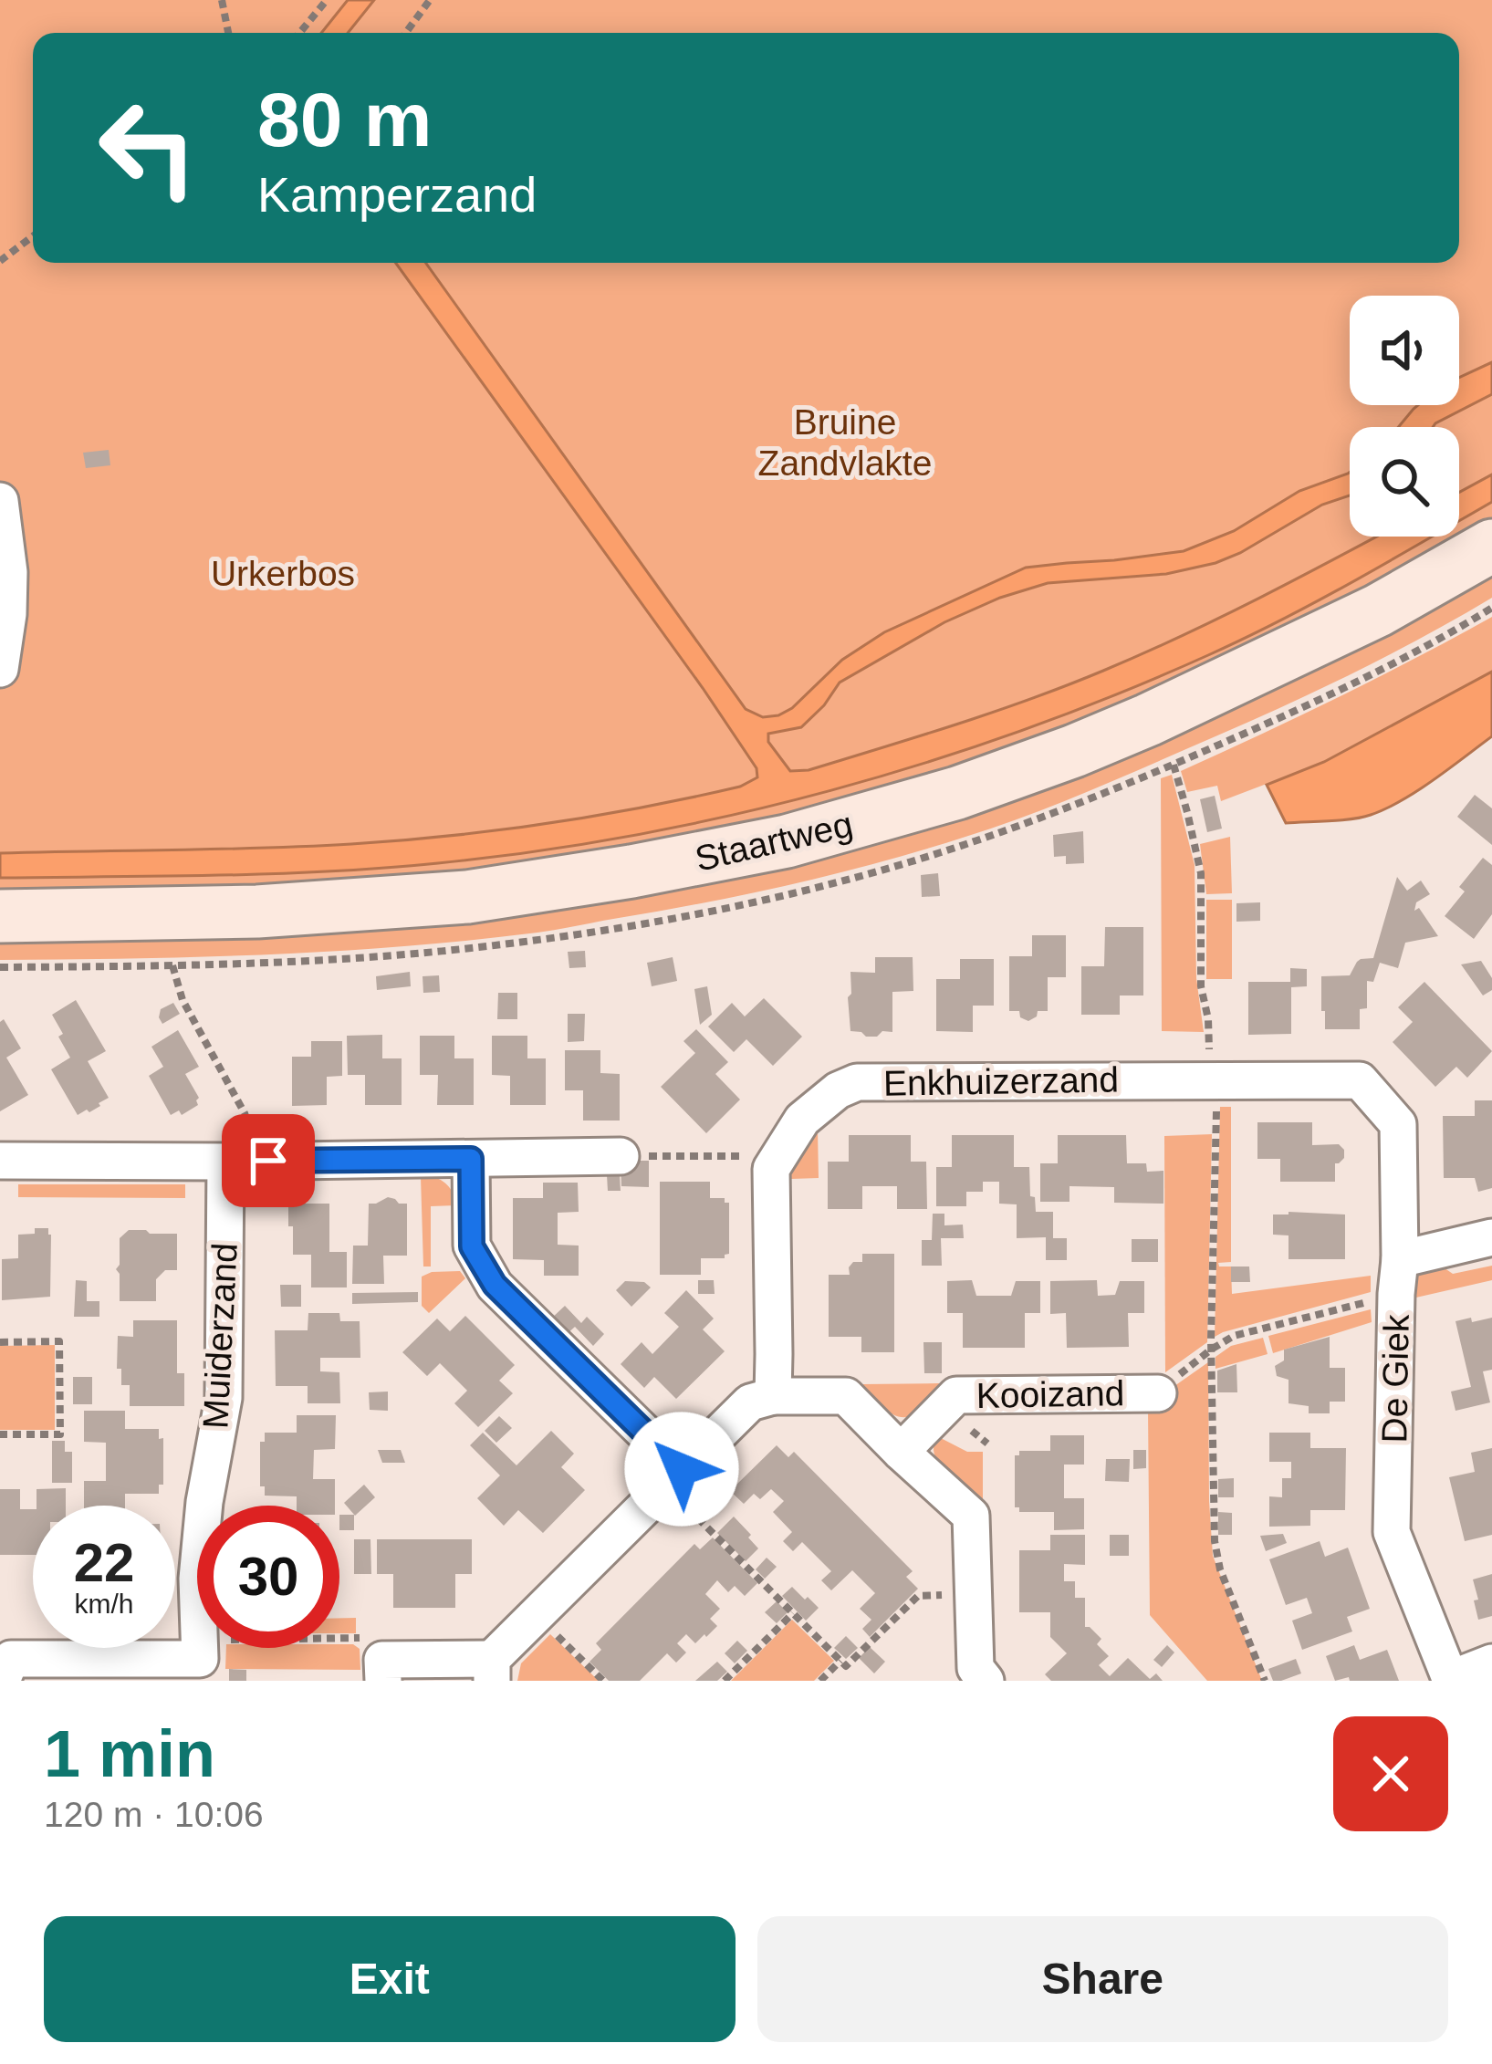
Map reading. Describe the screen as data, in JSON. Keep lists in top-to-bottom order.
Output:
{
  "streets": {
    "main road": ["Staartweg"],
    "street": [
      "Enkhuizerzand",
      "Muiderzand",
      "De Giek",
      "Kooizand"
    ]
  },
  "crossings": [
    ["Enkhuizerzand", "De Giek"]
  ],
  "parks": ["Bruine Zandvlakte", "Urkerbos"],
  "page": {
    "turn": ["80 m", "Kamperzand"],
    "speed": "22 km/h",
    "limit": "30",
    "heading": ["1 min", "120 m · 10:06"],
    "buttons": ["Exit", "Share"]
  }
}
